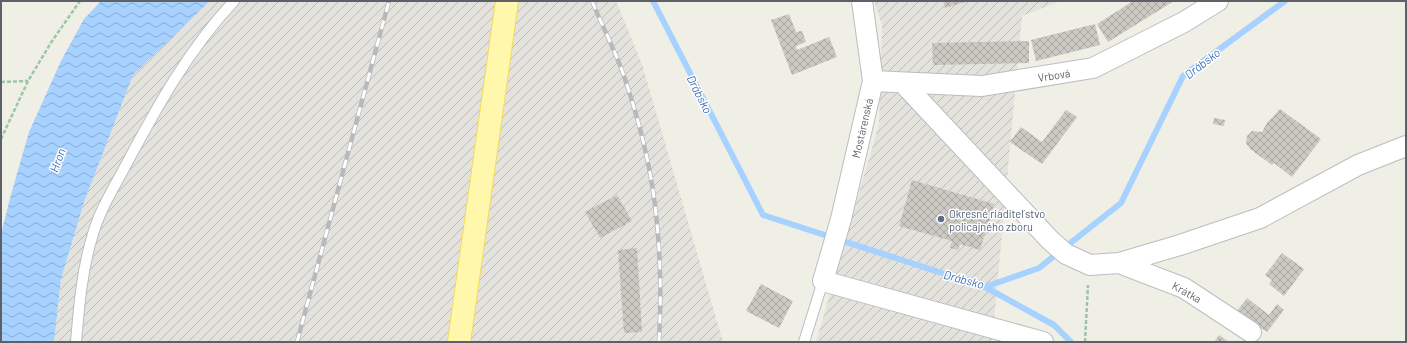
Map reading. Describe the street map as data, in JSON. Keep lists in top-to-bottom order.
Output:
{
  "streets": {
    "street": ["Vrbová", "Mostárenská", "Krátka"]
  },
  "crossings": [
    ["Vrbová", "Mostárenská"]
  ],
  "water": ["Drábsko", "Hron"],
  "places": ["Okresné riaditeľstvo policajného zboru"]
}
